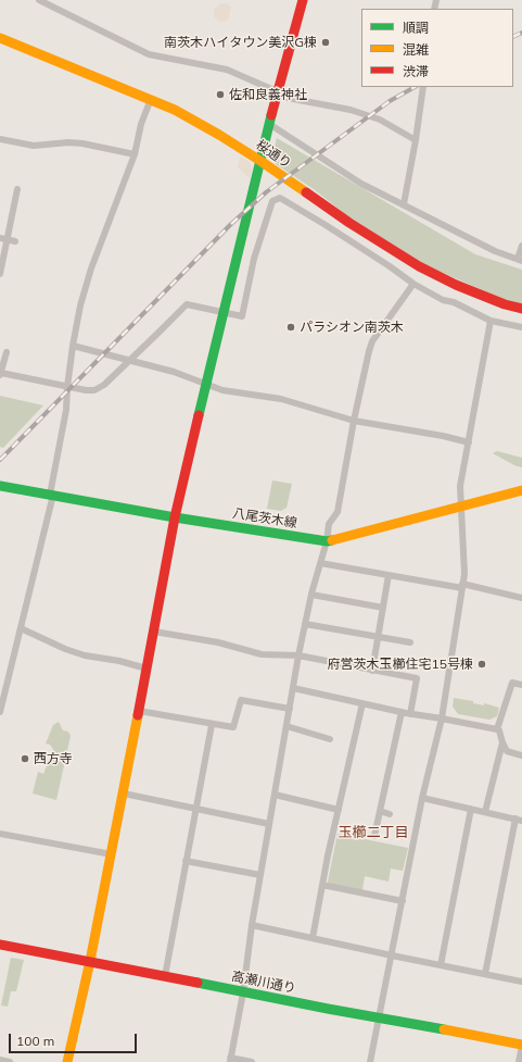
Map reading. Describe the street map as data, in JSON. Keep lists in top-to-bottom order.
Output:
{
  "streets": {
    "street": ["桜通り", "八尾茨木線", "高瀬川通り"]
  },
  "districts": ["玉櫛二丁目"],
  "places": [
    "南茨木ハイタウン美沢G棟",
    "佐和良義神社",
    "パラシオン南茨木",
    "府営茨木玉櫛住宅15号棟",
    "西方寺"
  ],
  "legend": ["順調", "混雑", "渋滞"],
  "scale_bar": "100 m"
}
